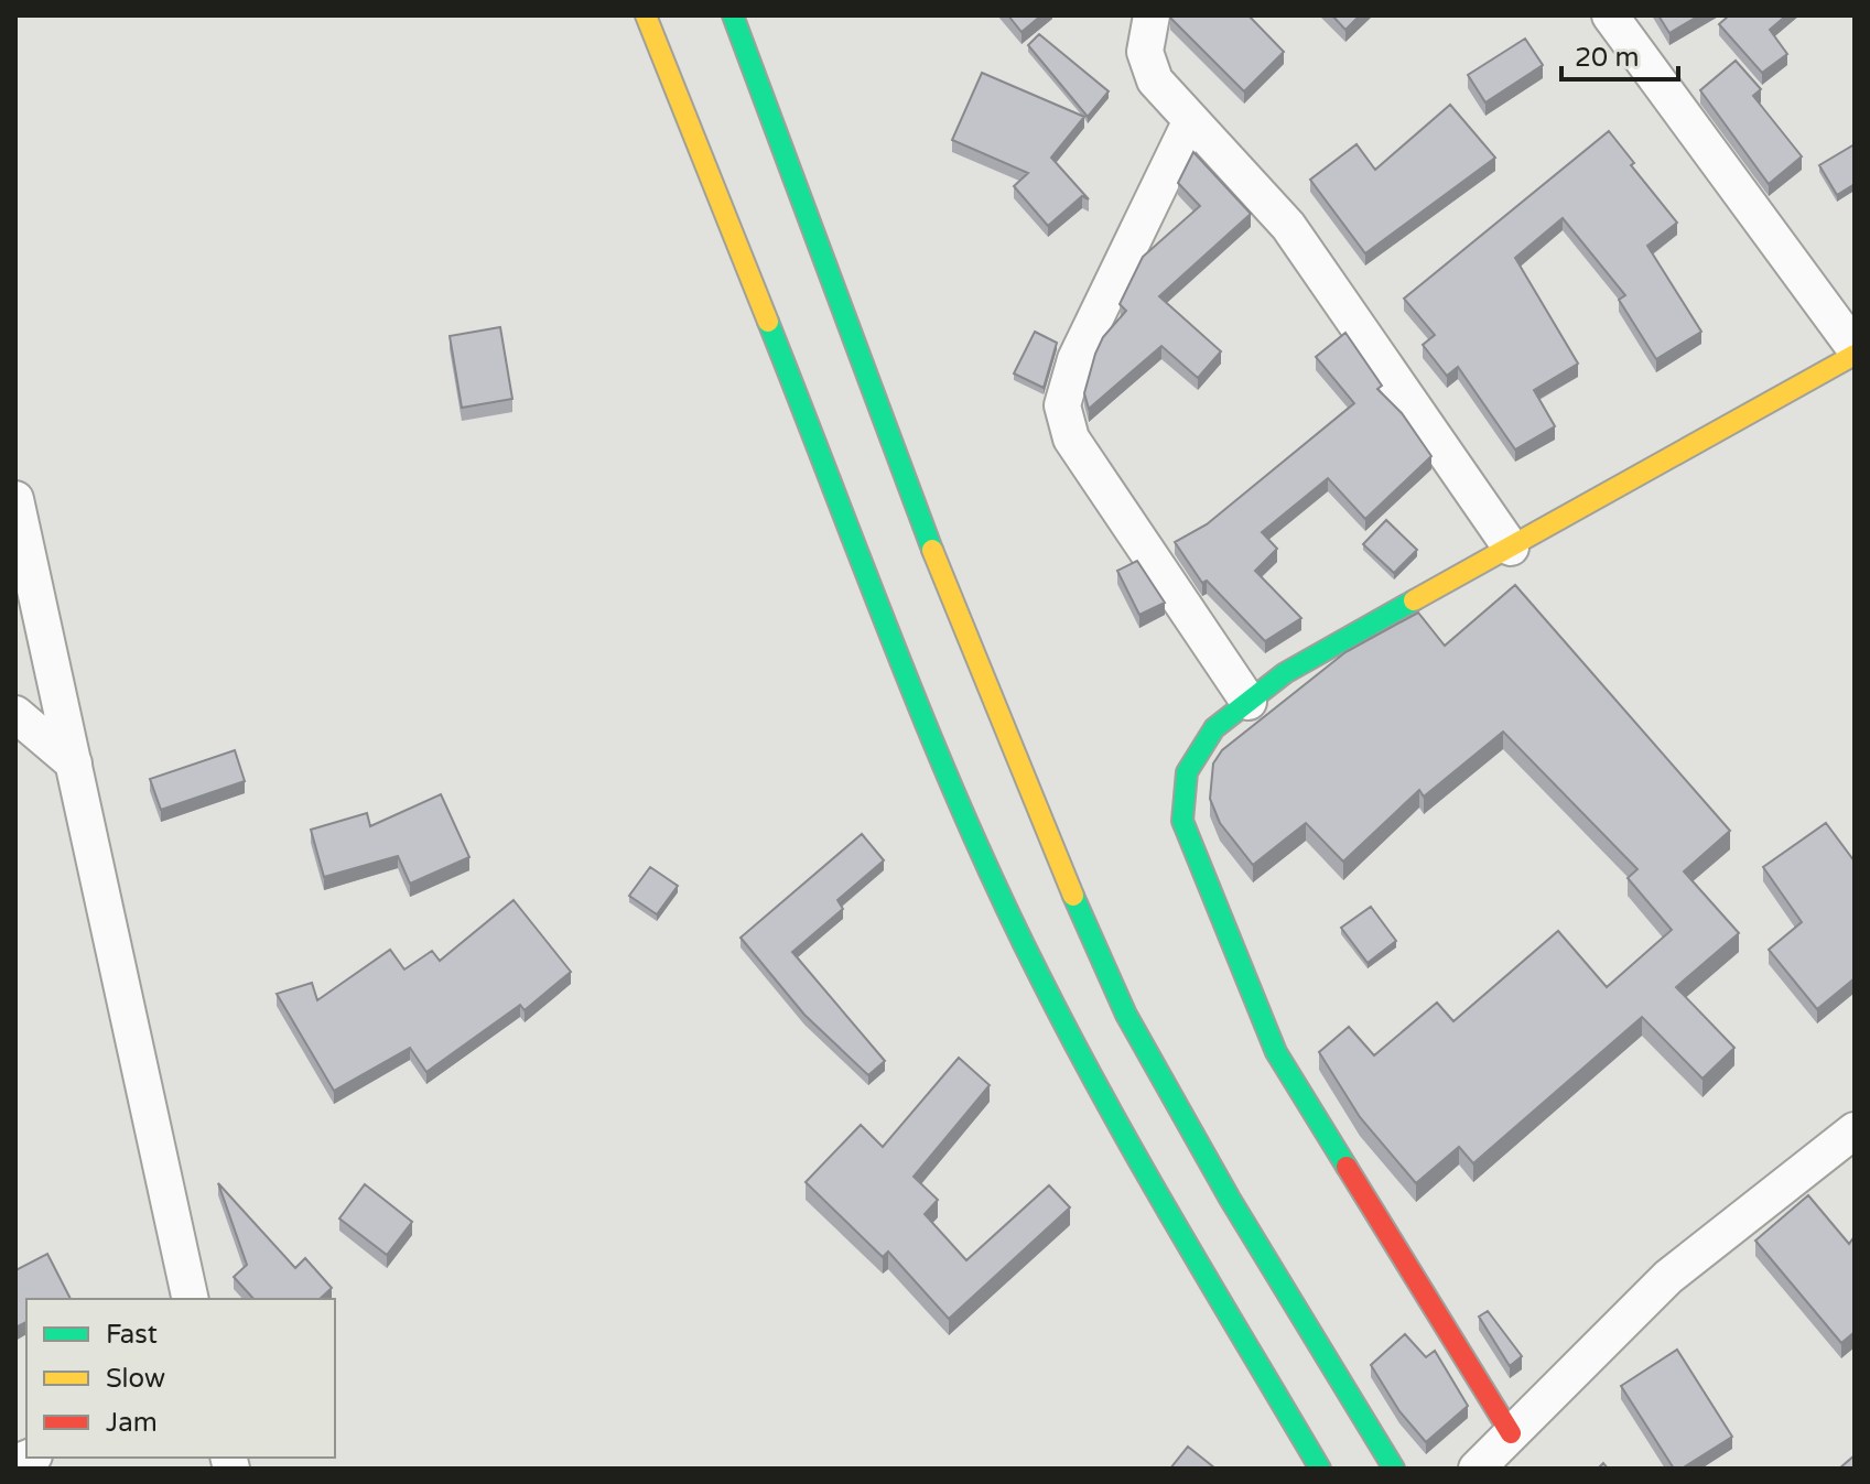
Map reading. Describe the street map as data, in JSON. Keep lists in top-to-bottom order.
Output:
{
  "legend": ["Fast", "Slow", "Jam"],
  "scale_bar": "20 m"
}
